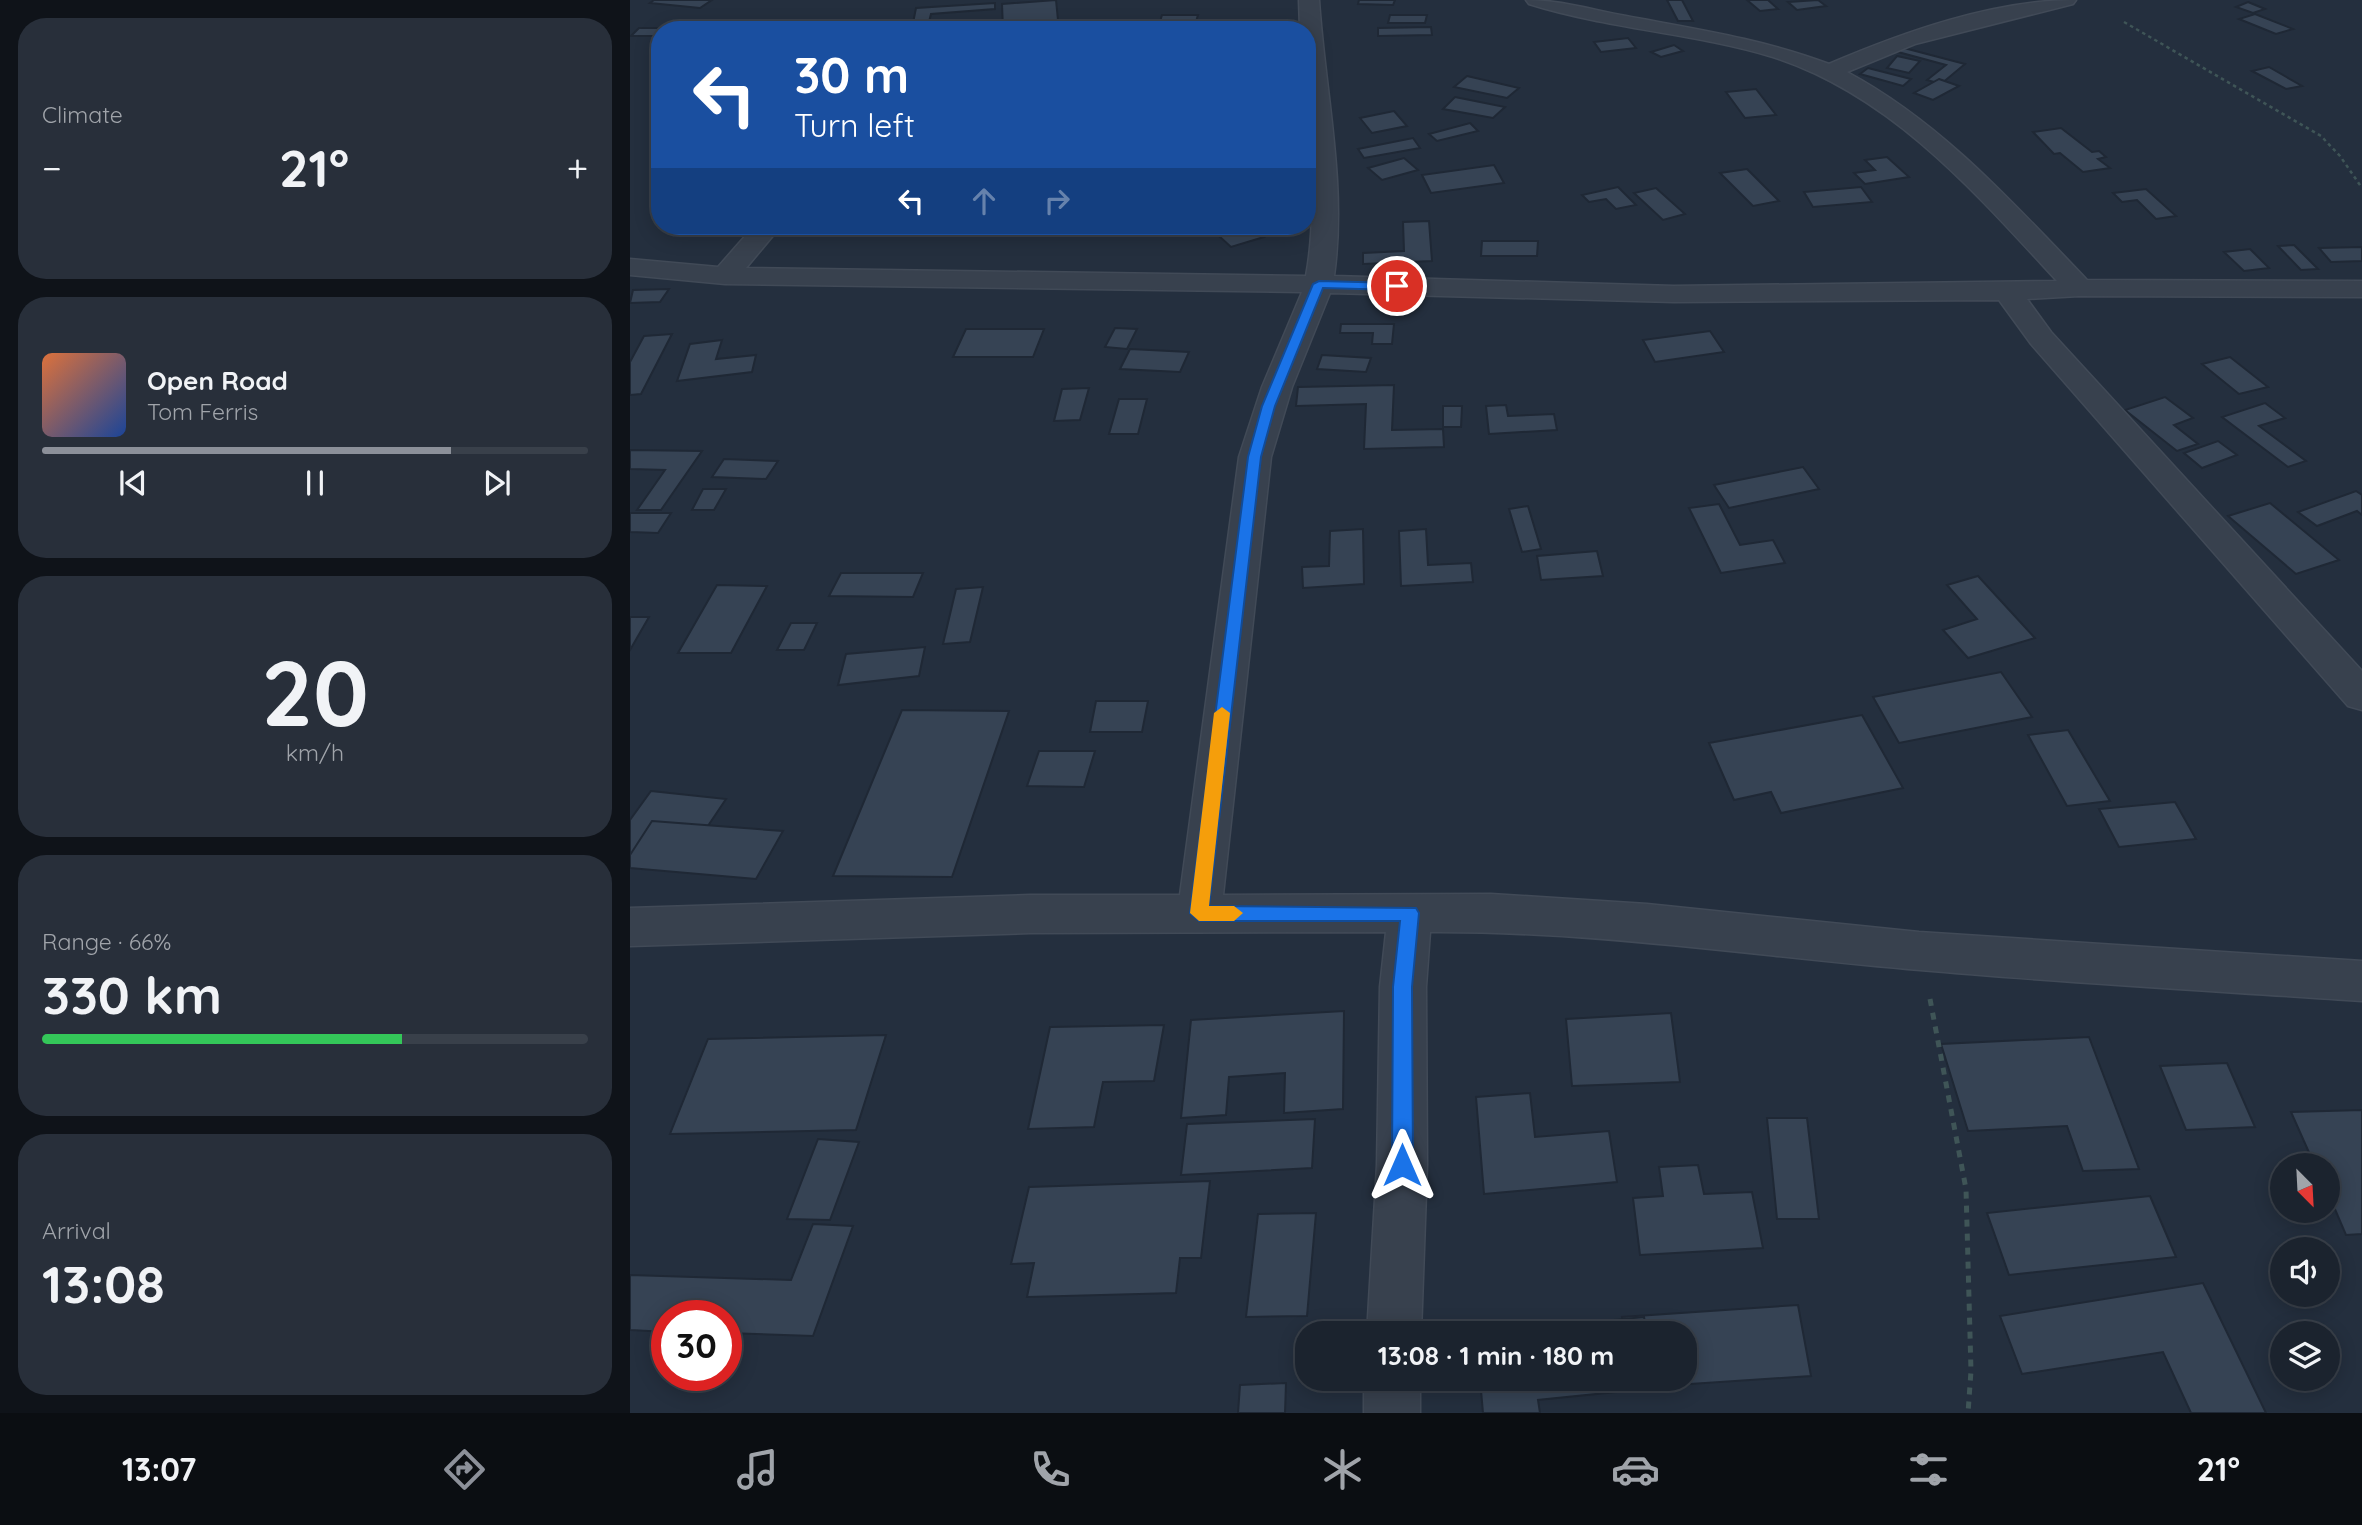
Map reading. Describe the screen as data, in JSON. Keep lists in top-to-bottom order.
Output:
{
  "north": "bottom right",
  "page": {
    "tile": [
      "Climate",
      ["20", "km/h"],
      ["Range · 66%", "330 km"],
      ["Arrival", "13:08"]
    ],
    "turn": ["30 m", "Turn left"],
    "heat": ["−", "21°", "+"],
    "song": ["Open Road", "Tom Ferris"],
    "limit": "30",
    "trip": "13:08 · 1 min · 180 m",
    "tabs": ["13:07", "21°"]
  }
}
